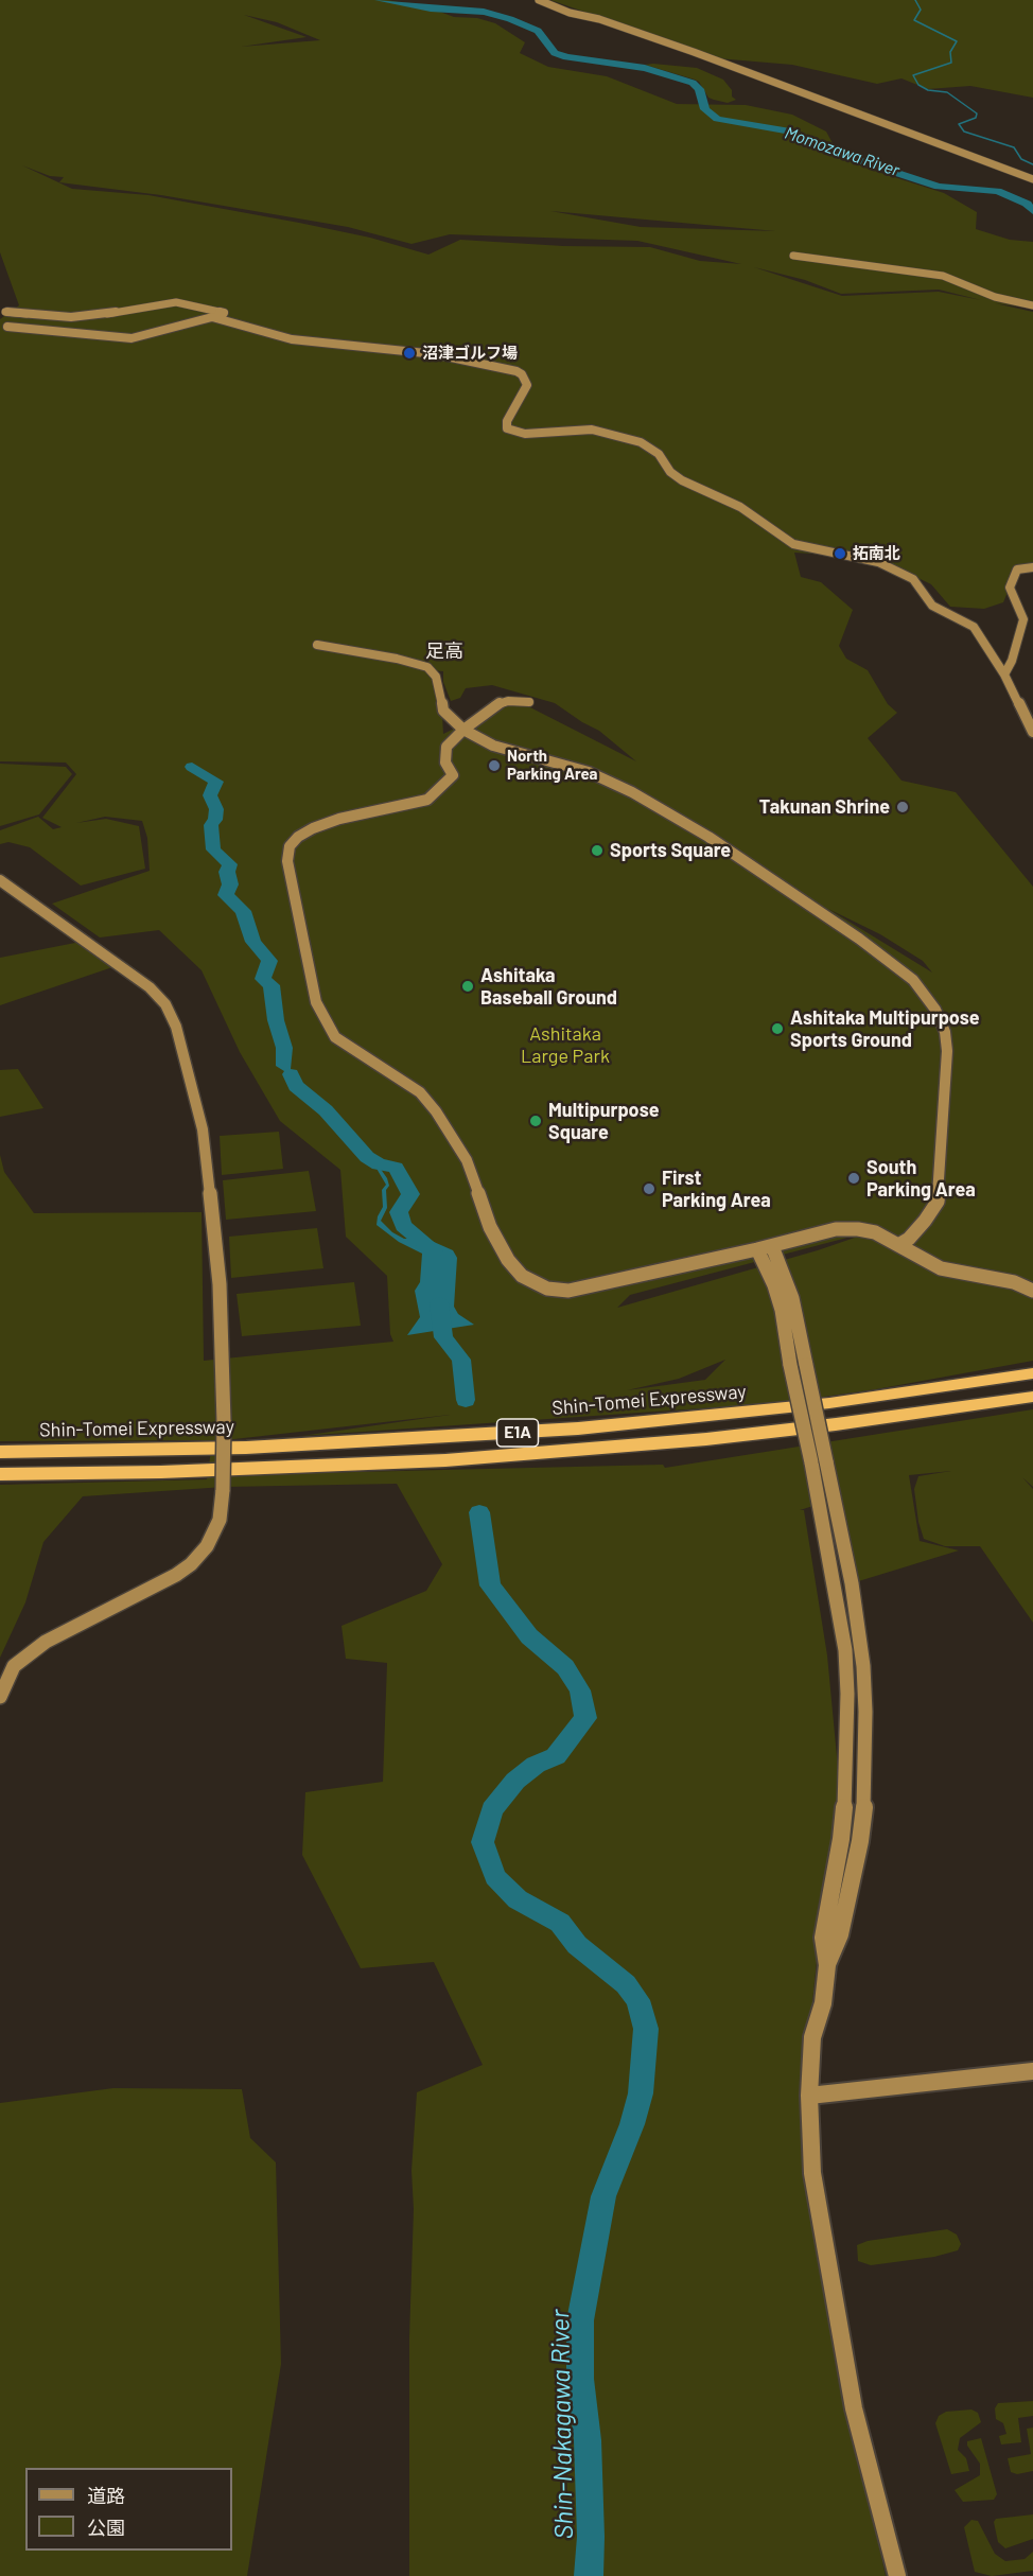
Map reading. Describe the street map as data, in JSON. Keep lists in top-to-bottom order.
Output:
{
  "streets": {
    "highway": ["Shin-Tomei Expressway", "E1A"]
  },
  "districts": ["足高"],
  "water": ["Momozawa River", "Shin-Nakagawa River"],
  "parks": ["Ashitaka Large Park"],
  "places": [
    "沼津ゴルフ場",
    "拓南北",
    "North Parking Area",
    "Takunan Shrine",
    "Sports Square",
    "Ashitaka Baseball Ground",
    "Ashitaka Multipurpose Sports Ground",
    "Multipurpose Square",
    "South Parking Area",
    "First Parking Area"
  ],
  "legend": ["道路", "公園"]
}
